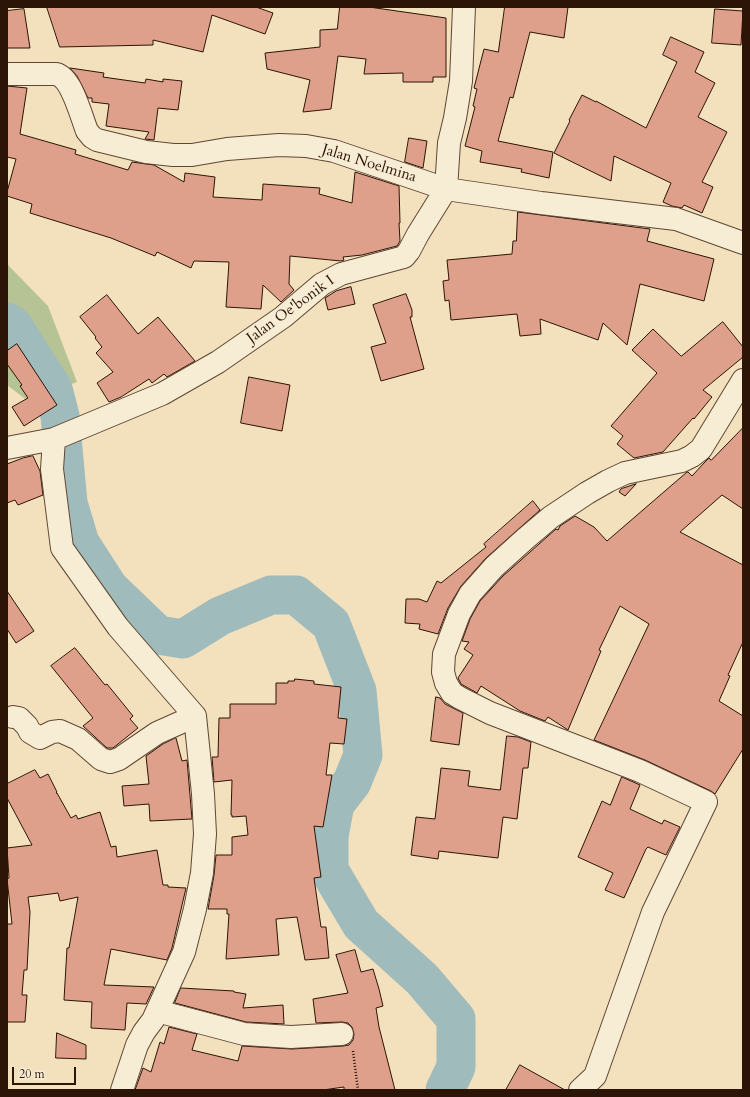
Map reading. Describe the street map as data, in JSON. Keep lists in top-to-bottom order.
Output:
{
  "streets": {
    "street": ["Jalan Noelmina", "Jalan Oe'bonik I"]
  },
  "crossings": [
    ["Jalan Noelmina", "Jalan Oe'bonik I"]
  ],
  "scale_bar": "20 m"
}
